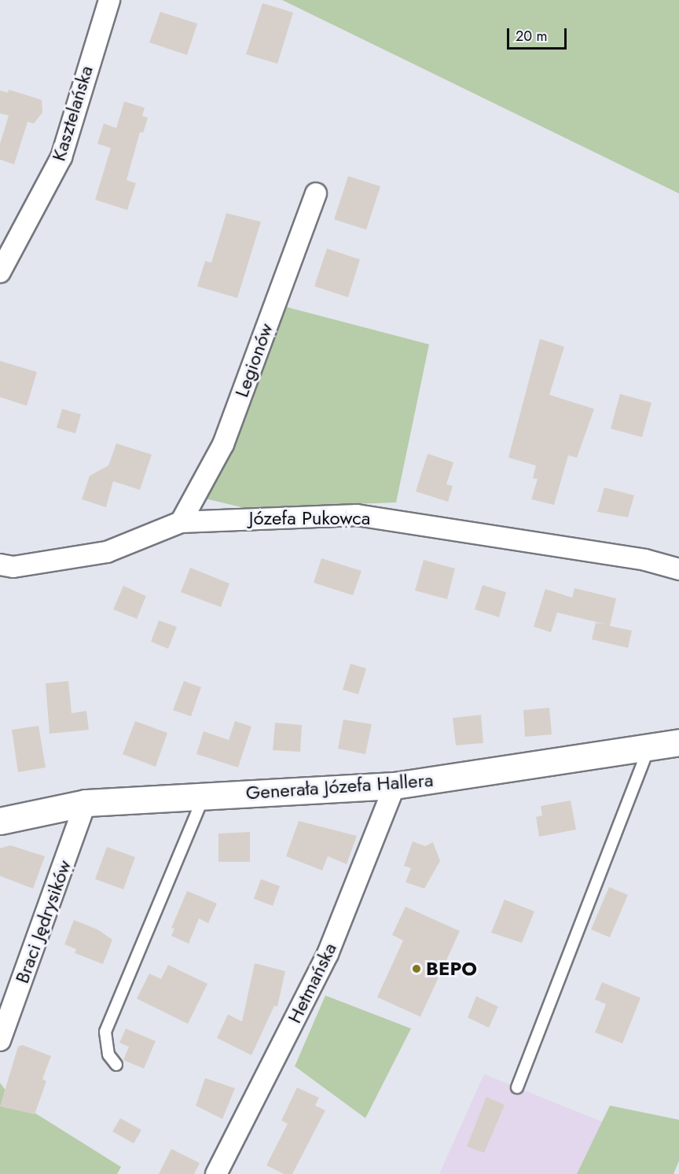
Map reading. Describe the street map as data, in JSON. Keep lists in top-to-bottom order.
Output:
{
  "streets": {
    "street": [
      "Kasztelańska",
      "Legionów",
      "Józefa Pukowca",
      "Generała Józefa Hallera",
      "Braci Jędrysików",
      "Hetmańska"
    ]
  },
  "crossings": [
    ["Legionów", "Józefa Pukowca"],
    ["Generała Józefa Hallera", "Braci Jędrysików"],
    ["Generała Józefa Hallera", "Hetmańska"]
  ],
  "places": ["BEPO"],
  "scale_bar": "20 m"
}
